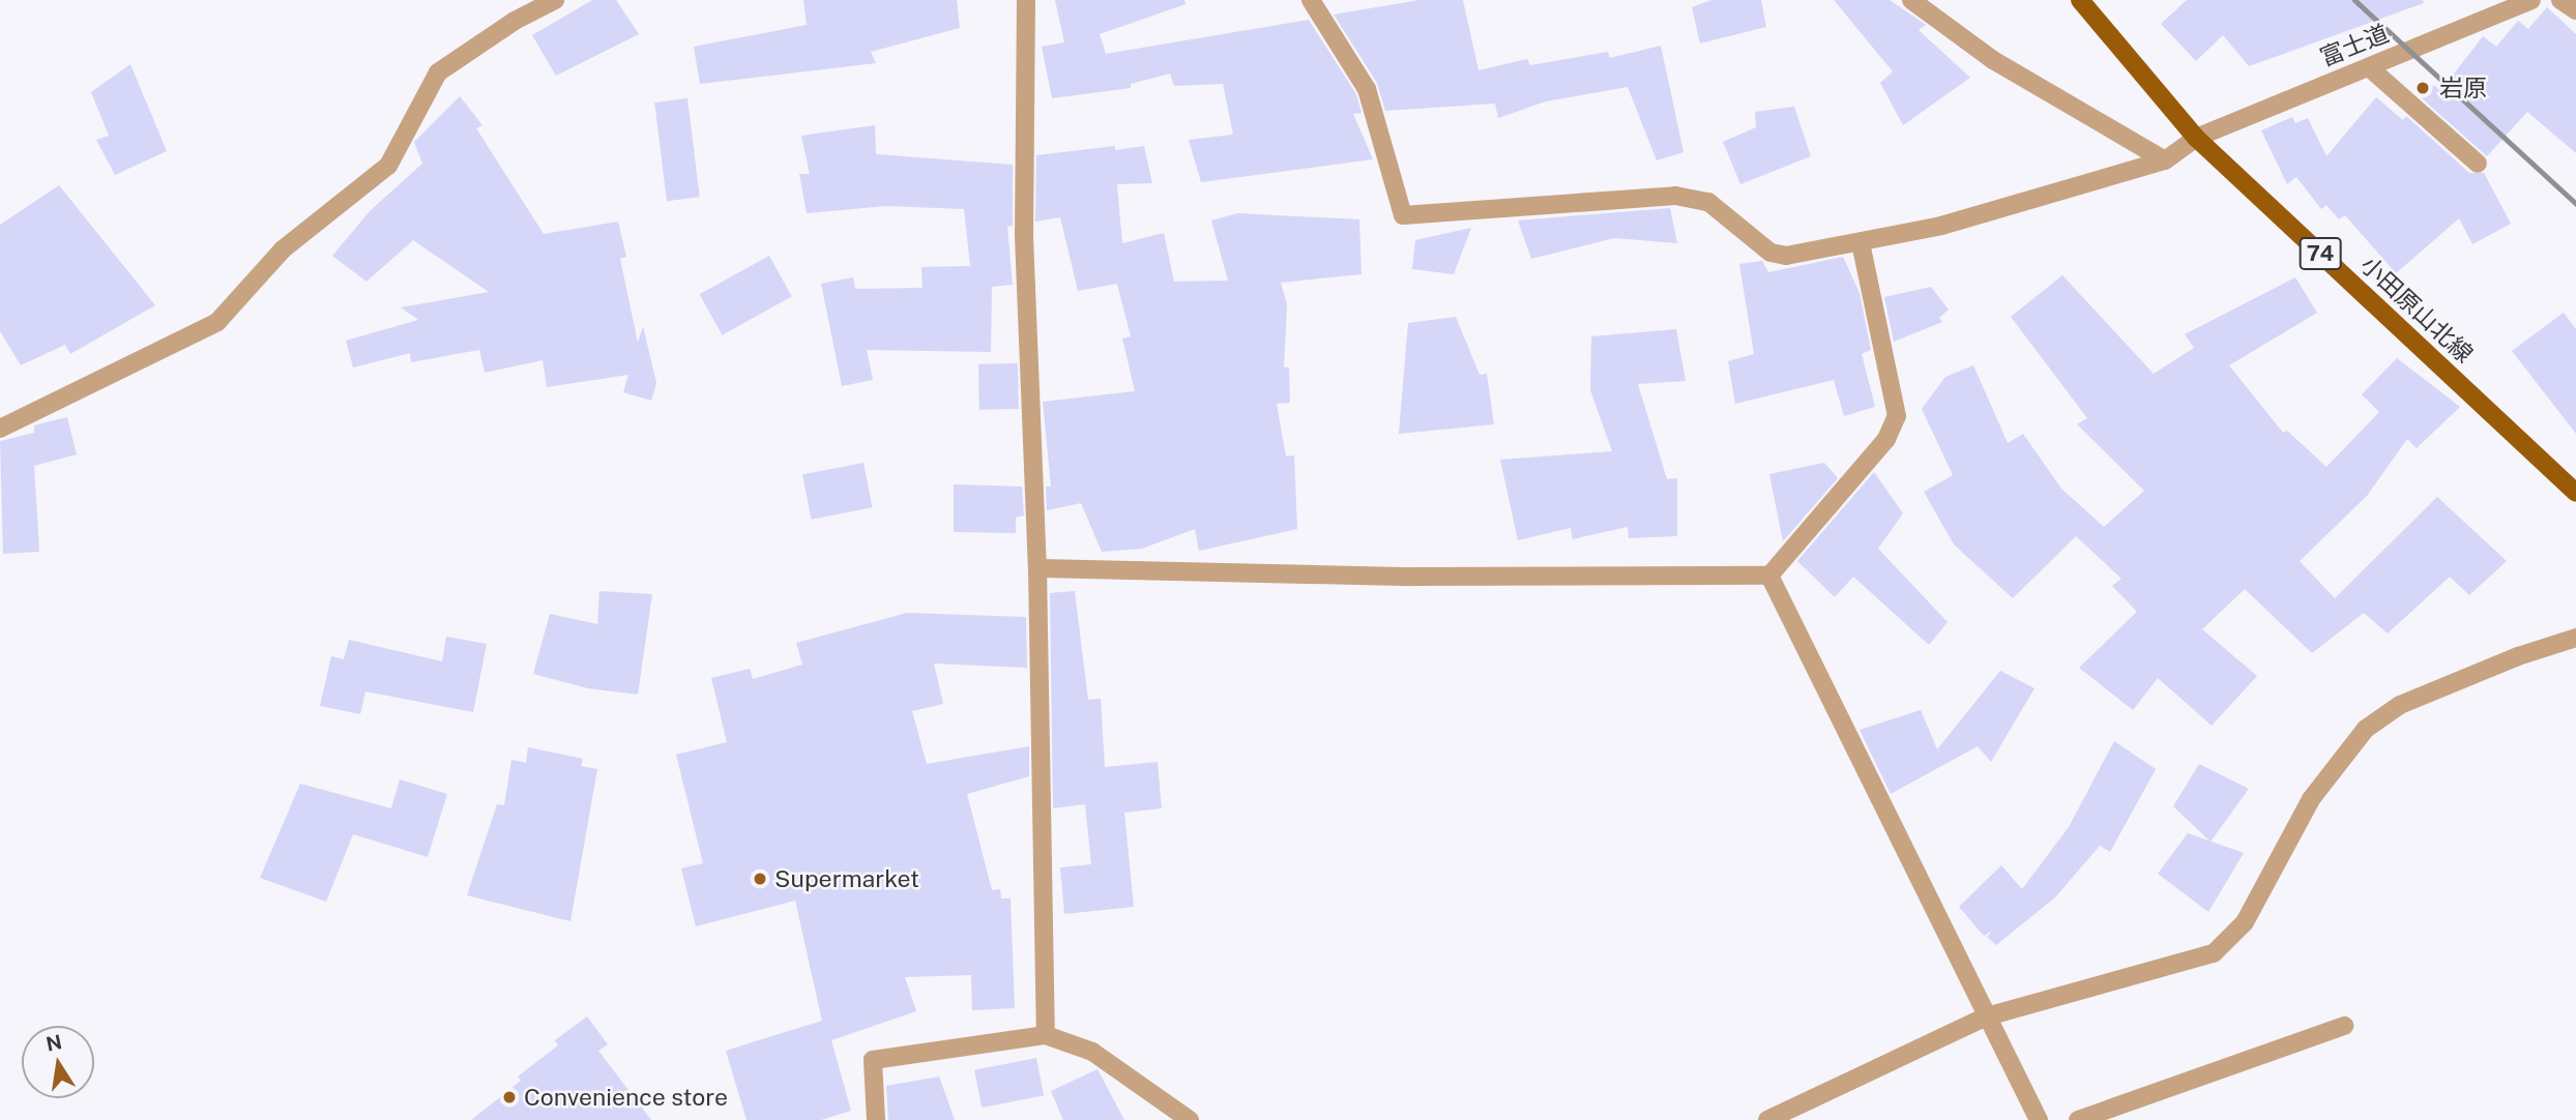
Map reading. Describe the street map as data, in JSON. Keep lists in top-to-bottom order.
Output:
{
  "streets": {
    "main road": ["74", "小田原山北線"],
    "street": ["富士道"]
  },
  "crossings": [
    ["富士道", "小田原山北線"]
  ],
  "places": ["岩原", "Supermarket", "Convenience store"],
  "north": "top"
}
